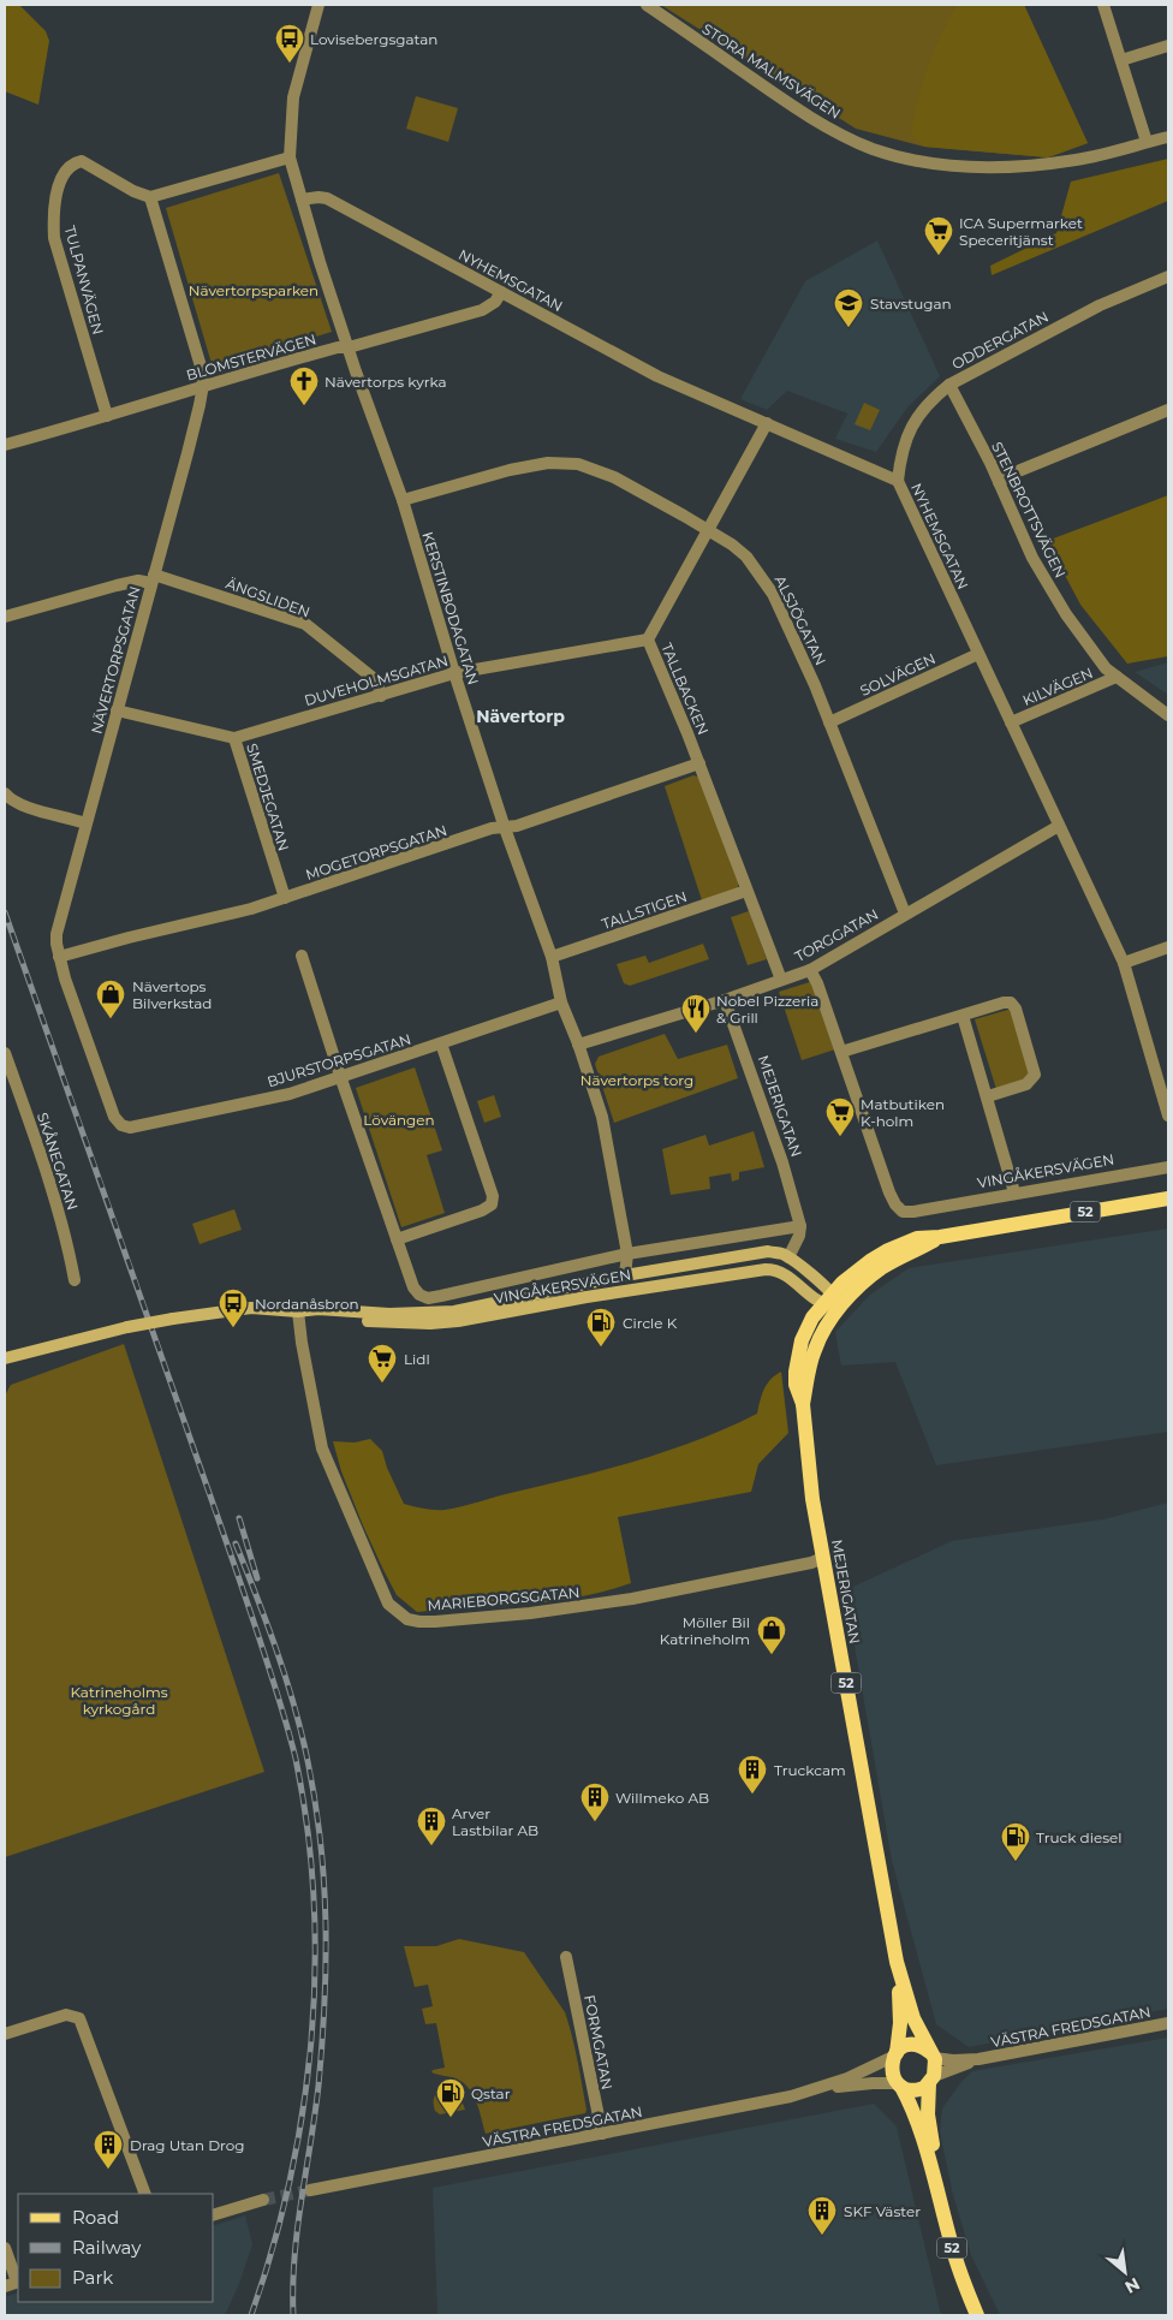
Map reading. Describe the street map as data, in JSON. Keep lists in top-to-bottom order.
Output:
{
  "streets": {
    "main road": ["MEJERIGATAN", "VINGÅKERSVÄGEN", "52"],
    "street": [
      "STORA MALMSVÄGEN",
      "TULPANVÄGEN",
      "NYHEMSGATAN",
      "ODDERGATAN",
      "BLOMSTERVÄGEN",
      "STENBROTTSVÄGEN",
      "ÄNGSLIDEN",
      "KERSTINBODAGATAN",
      "ALSJÖGATAN",
      "NÄVERTORPSGATAN",
      "SOLVÄGEN",
      "DUVEHOLMSGATAN",
      "KILVÄGEN",
      "TALLBACKEN",
      "SMEDJEGATAN",
      "MOGETORPSGATAN",
      "TALLSTIGEN",
      "TORGGATAN",
      "BJURSTORPSGATAN",
      "SKÅNEGATAN",
      "MARIEBORGSGATAN",
      "VÄSTRA FREDSGATAN",
      "FORMGATAN"
    ]
  },
  "crossings": [
    ["TULPANVÄGEN", "BLOMSTERVÄGEN"],
    ["TULPANVÄGEN", "NÄVERTORPSGATAN"],
    ["NYHEMSGATAN", "ODDERGATAN"],
    ["NYHEMSGATAN", "BLOMSTERVÄGEN"],
    ["NYHEMSGATAN", "KERSTINBODAGATAN"],
    ["NYHEMSGATAN", "SOLVÄGEN"],
    ["NYHEMSGATAN", "KILVÄGEN"],
    ["NYHEMSGATAN", "TALLBACKEN"],
    ["NYHEMSGATAN", "TORGGATAN"],
    ["ODDERGATAN", "STENBROTTSVÄGEN"],
    ["BLOMSTERVÄGEN", "KERSTINBODAGATAN"],
    ["BLOMSTERVÄGEN", "NÄVERTORPSGATAN"],
    ["STENBROTTSVÄGEN", "KILVÄGEN"],
    ["ÄNGSLIDEN", "NÄVERTORPSGATAN"],
    ["ÄNGSLIDEN", "DUVEHOLMSGATAN"],
    ["KERSTINBODAGATAN", "ALSJÖGATAN"],
    ["KERSTINBODAGATAN", "DUVEHOLMSGATAN"],
    ["KERSTINBODAGATAN", "MOGETORPSGATAN"],
    ["KERSTINBODAGATAN", "TALLSTIGEN"],
    ["KERSTINBODAGATAN", "TORGGATAN"],
    ["KERSTINBODAGATAN", "BJURSTORPSGATAN"],
    ["KERSTINBODAGATAN", "VINGÅKERSVÄGEN"],
    ["ALSJÖGATAN", "SOLVÄGEN"],
    ["ALSJÖGATAN", "TALLBACKEN"],
    ["ALSJÖGATAN", "TORGGATAN"],
    ["NÄVERTORPSGATAN", "DUVEHOLMSGATAN"],
    ["NÄVERTORPSGATAN", "MOGETORPSGATAN"],
    ["NÄVERTORPSGATAN", "BJURSTORPSGATAN"],
    ["DUVEHOLMSGATAN", "TALLBACKEN"],
    ["DUVEHOLMSGATAN", "SMEDJEGATAN"],
    ["TALLBACKEN", "MOGETORPSGATAN"],
    ["TALLBACKEN", "TALLSTIGEN"],
    ["TALLBACKEN", "TORGGATAN"],
    ["SMEDJEGATAN", "MOGETORPSGATAN"],
    ["TORGGATAN", "MEJERIGATAN"],
    ["MEJERIGATAN", "VINGÅKERSVÄGEN"],
    ["MEJERIGATAN", "52"],
    ["MEJERIGATAN", "MARIEBORGSGATAN"],
    ["MEJERIGATAN", "VÄSTRA FREDSGATAN"],
    ["VINGÅKERSVÄGEN", "MARIEBORGSGATAN"],
    ["52", "VÄSTRA FREDSGATAN"],
    ["VÄSTRA FREDSGATAN", "FORMGATAN"]
  ],
  "districts": ["Nävertorp"],
  "parks": [
    "Nävertorpsparken",
    "Nävertorps torg",
    "Lövängen",
    "Katrineholms kyrkogård"
  ],
  "places": {
    "bus stop": ["Lovisebergsgatan", "Nordanåsbron"],
    "supermarket": ["ICA Supermarket Speceritjänst", "Matbutiken K-holm", "Lidl"],
    "school or university": ["Stavstugan"],
    "church": ["Nävertorps kyrka"],
    "shop": ["Nävertops Bilverkstad", "Möller Bil Katrineholm"],
    "restaurant": ["Nobel Pizzeria & Grill"],
    "fuel station": ["Circle K", "Truck diesel", "Qstar"],
    "building": [
      "Truckcam",
      "Willmeko AB",
      "Arver Lastbilar AB",
      "Drag Utan Drog",
      "SKF Väster"
    ]
  },
  "legend": ["Road", "Railway", "Park"],
  "north": "bottom right"
}
